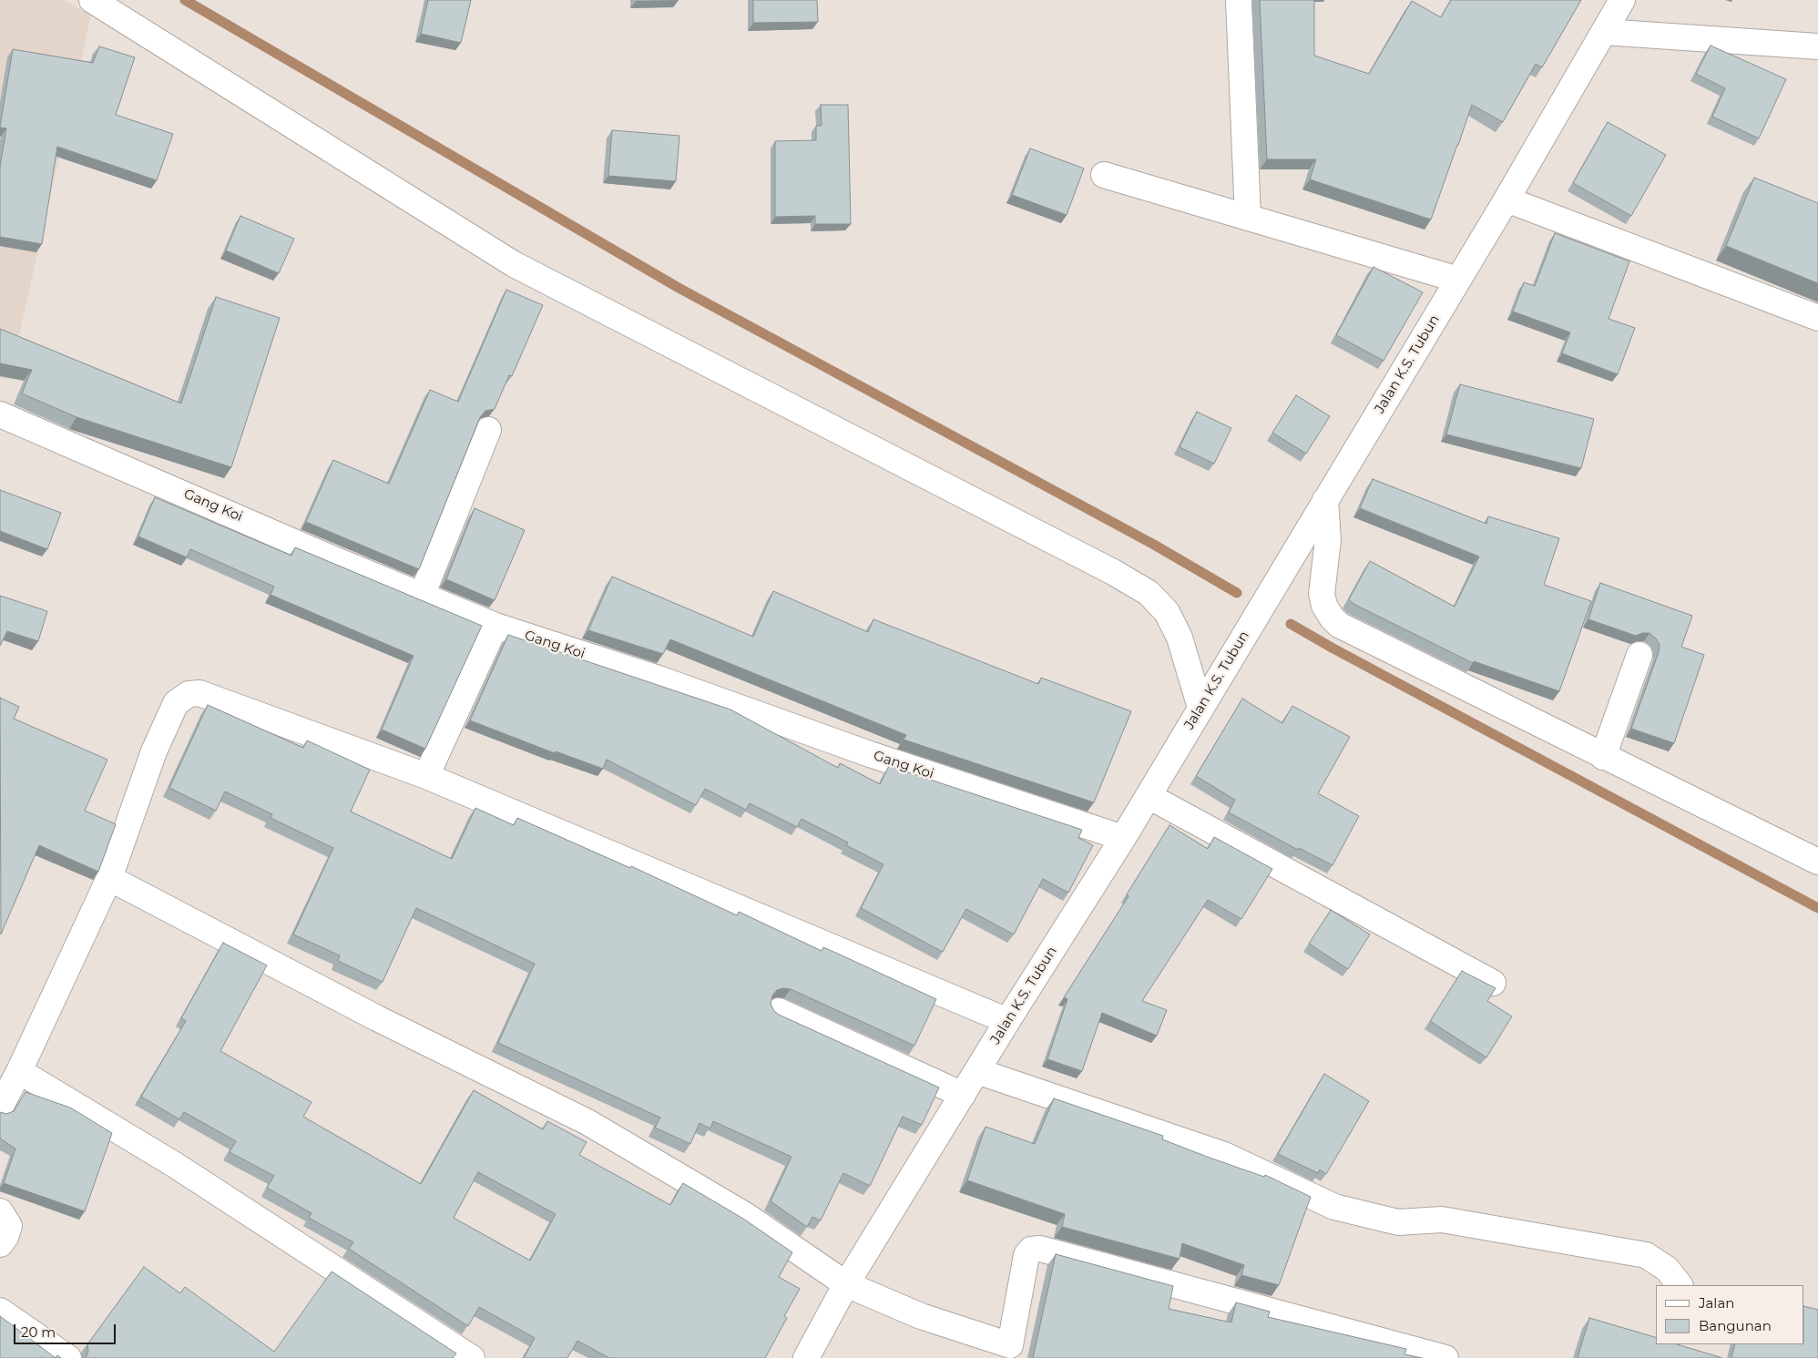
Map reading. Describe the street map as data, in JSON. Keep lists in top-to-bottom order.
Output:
{
  "streets": {
    "street": ["Jalan K.S. Tubun", "Gang Koi"]
  },
  "crossings": [
    ["Jalan K.S. Tubun", "Gang Koi"]
  ],
  "legend": ["Jalan", "Bangunan"],
  "scale_bar": "20 m"
}
